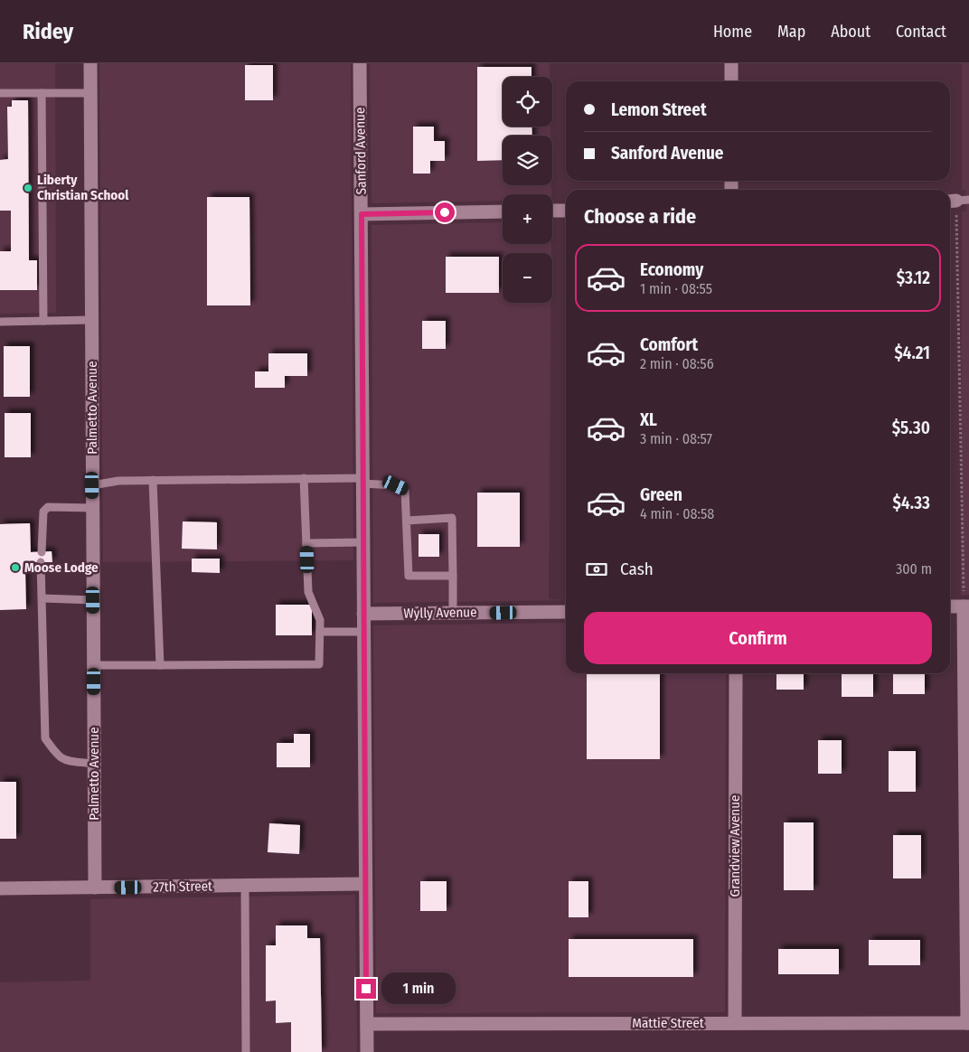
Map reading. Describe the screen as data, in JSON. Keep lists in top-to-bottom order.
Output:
{
  "streets": {
    "street": [
      "Sanford Avenue",
      "Palmetto Avenue",
      "Wylly Avenue",
      "Grandview Avenue",
      "27th Street",
      "Mattie Street"
    ]
  },
  "crossings": [
    ["Sanford Avenue", "Wylly Avenue"],
    ["Sanford Avenue", "27th Street"],
    ["Sanford Avenue", "Mattie Street"],
    ["Palmetto Avenue", "27th Street"],
    ["Grandview Avenue", "Mattie Street"]
  ],
  "places": ["Liberty Christian School", "Moose Lodge"],
  "page": {
    "header": "Ridey",
    "nav": [
      "Home",
      "Map",
      "About",
      "Contact"
    ],
    "map_buttons": ["+", "−"],
    "banner": ["Lemon Street", "Sanford Avenue"],
    "heading": "Choose a ride",
    "list": [
      {
        "name": "Economy",
        "note": "1 min · 08:55",
        "value": "$3.12"
      },
      {
        "name": "Comfort",
        "note": "2 min · 08:56",
        "value": "$4.21"
      },
      {
        "name": "XL",
        "note": "3 min · 08:57",
        "value": "$5.30"
      },
      {
        "name": "Green",
        "note": "4 min · 08:58",
        "value": "$4.33"
      }
    ],
    "pay": ["Cash", "300 m"],
    "buttons": "Confirm",
    "bubble": "1 min"
  }
}
